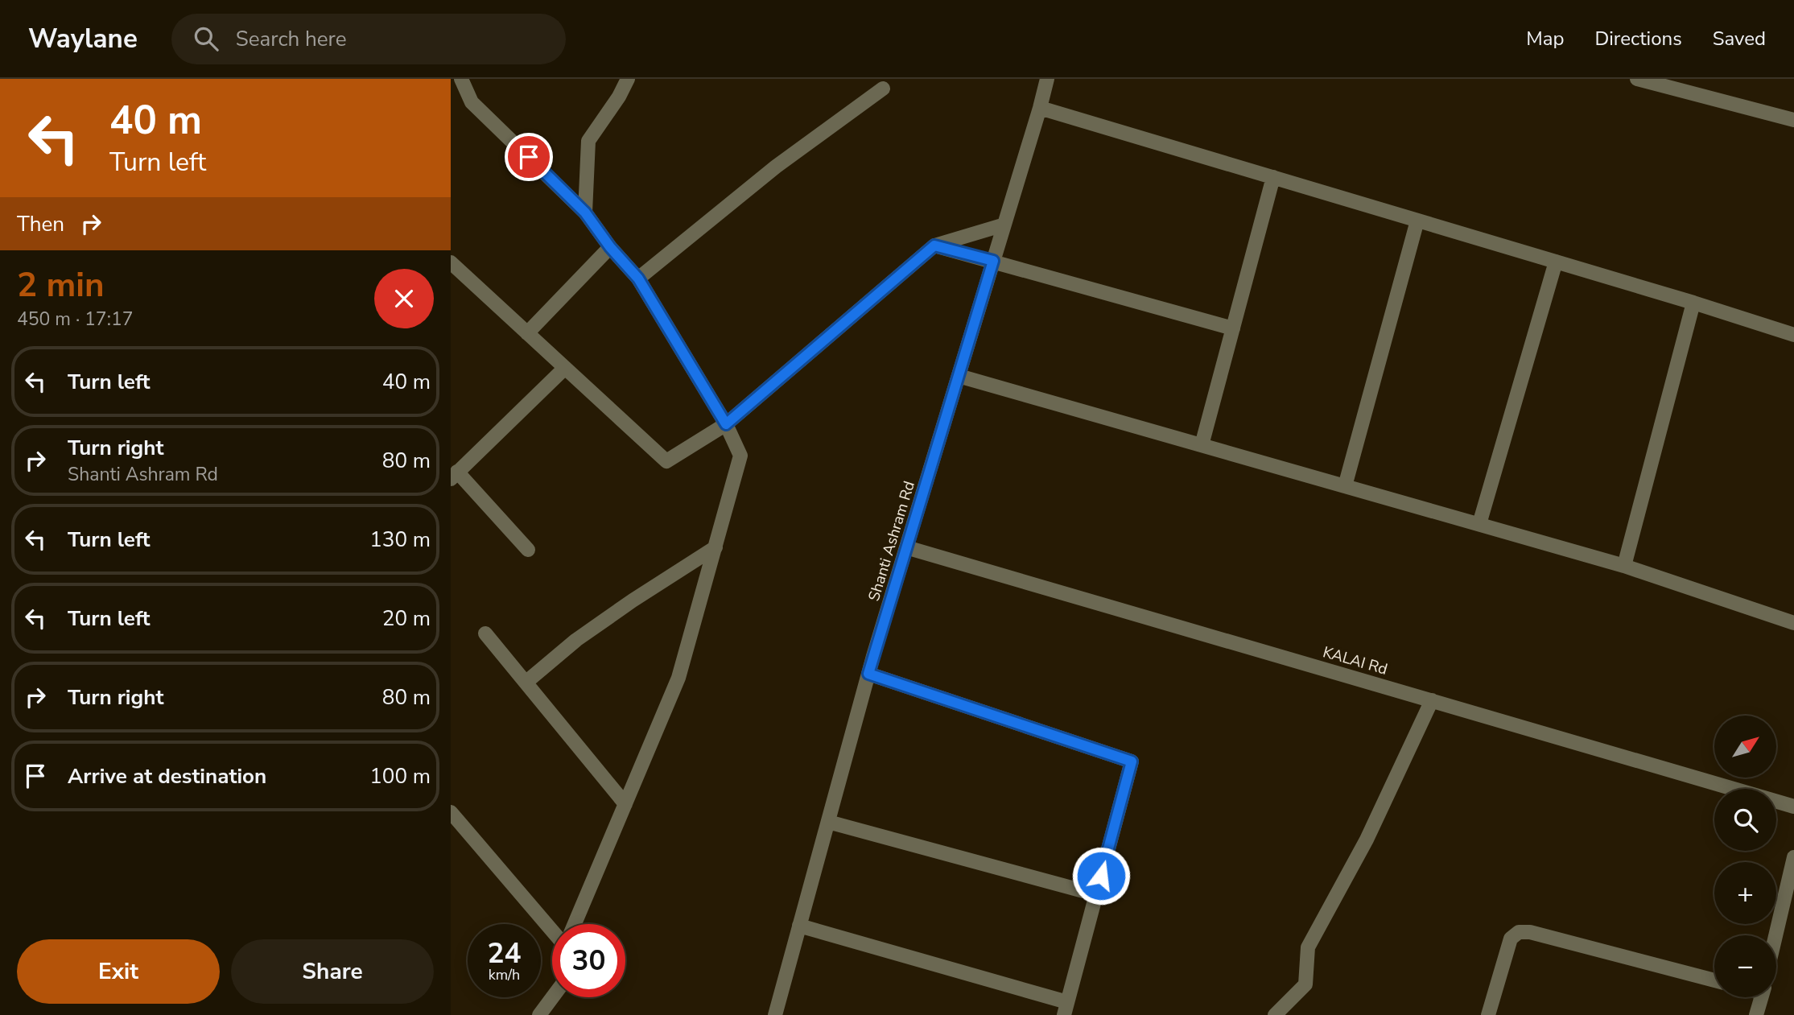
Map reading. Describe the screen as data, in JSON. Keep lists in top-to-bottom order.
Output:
{
  "streets": {
    "street": ["Shanti Ashram Rd", "KALAI Rd"]
  },
  "crossings": [
    ["Shanti Ashram Rd", "KALAI Rd"]
  ],
  "north": "top right",
  "page": {
    "header": "Waylane",
    "search": "Search here",
    "nav": ["Map", "Directions", "Saved"],
    "turn": ["40 m", "Turn left"],
    "then": "Then",
    "heading": ["2 min", "450 m · 17:17"],
    "list": [
      {
        "name": "Turn left",
        "value": "40 m"
      },
      {
        "name": "Turn right",
        "note": "Shanti Ashram Rd",
        "value": "80 m"
      },
      {
        "name": "Turn left",
        "value": "130 m"
      },
      {
        "name": "Turn left",
        "value": "20 m"
      },
      {
        "name": "Turn right",
        "value": "80 m"
      },
      {
        "name": "Arrive at destination",
        "value": "100 m"
      }
    ],
    "map_buttons": ["+", "−"],
    "speed": "24 km/h",
    "limit": "30",
    "buttons": ["Exit", "Share"]
  }
}
